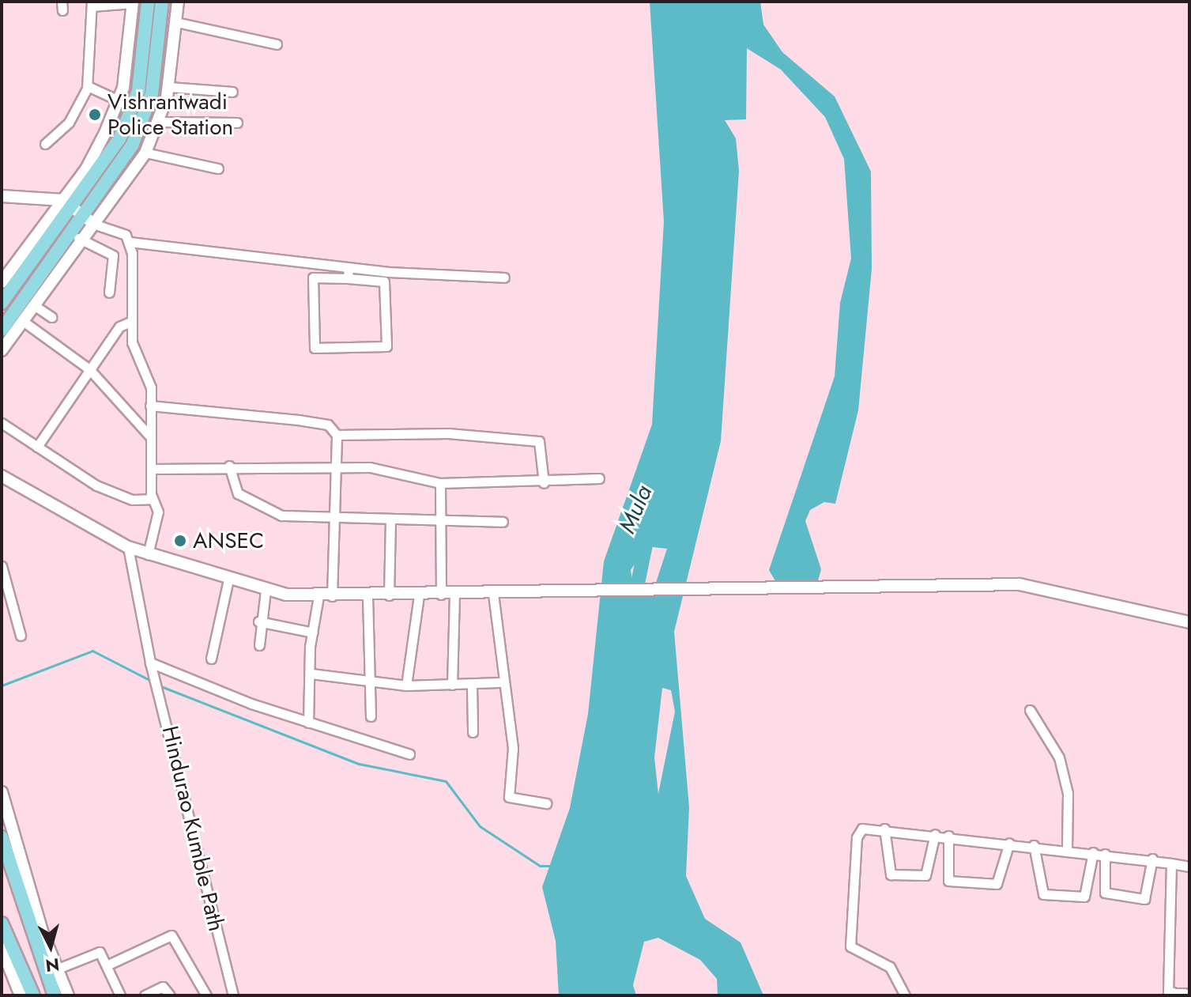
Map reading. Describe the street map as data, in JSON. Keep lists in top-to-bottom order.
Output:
{
  "streets": {
    "street": ["Hindurao Kumble Path"]
  },
  "water": ["Mula"],
  "places": ["Vishrantwadi Police Station", "ANSEC"],
  "north": "bottom"
}
